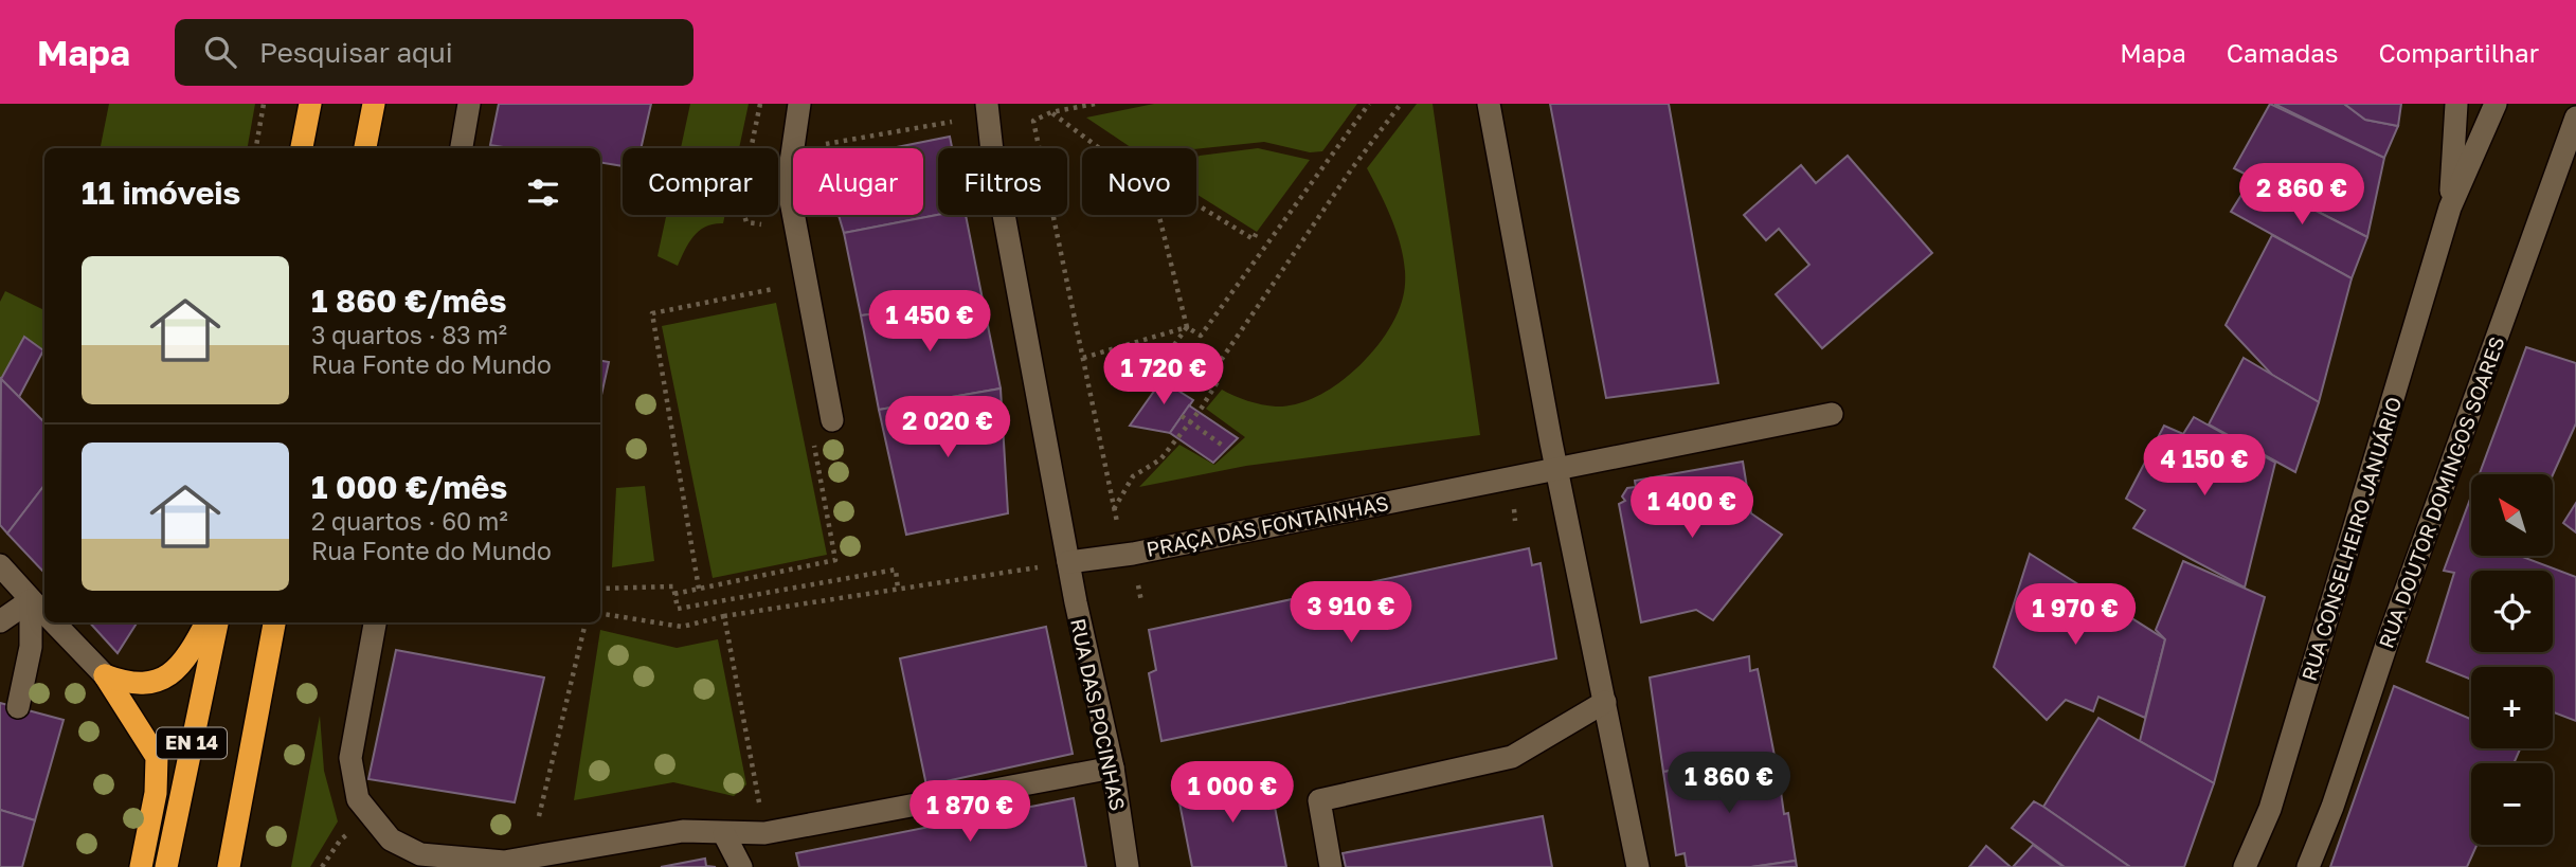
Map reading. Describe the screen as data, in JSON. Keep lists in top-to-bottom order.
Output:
{
  "streets": {
    "highway": ["EN 14"],
    "street": [
      "RUA DOUTOR DOMINGOS SOARES",
      "PRAÇA DAS FONTAINHAS",
      "RUA CONSELHEIRO JANUÁRIO",
      "RUA DAS POCINHAS"
    ]
  },
  "crossings": [
    ["PRAÇA DAS FONTAINHAS", "RUA DAS POCINHAS"]
  ],
  "north": "top left",
  "page": {
    "header": "Mapa",
    "search": "Pesquisar aqui",
    "nav": ["Mapa", "Camadas", "Compartilhar"],
    "chip": [
      "Comprar",
      "Alugar",
      "Filtros",
      "Novo"
    ],
    "heading": "11 imóveis",
    "price": [
      "2 860 €",
      "1 450 €",
      "1 720 €",
      "2 020 €",
      "4 150 €",
      "1 400 €",
      "3 910 €",
      "1 970 €",
      "1 860 €",
      "1 000 €",
      "1 870 €"
    ],
    "list": [
      {
        "name": "1 860 €/mês",
        "note": "3 quartos · 83 m² · Rua Fonte do Mundo"
      },
      {
        "name": "1 000 €/mês",
        "note": "2 quartos · 60 m² · Rua Fonte do Mundo"
      }
    ],
    "map_buttons": ["+", "−"]
  }
}
